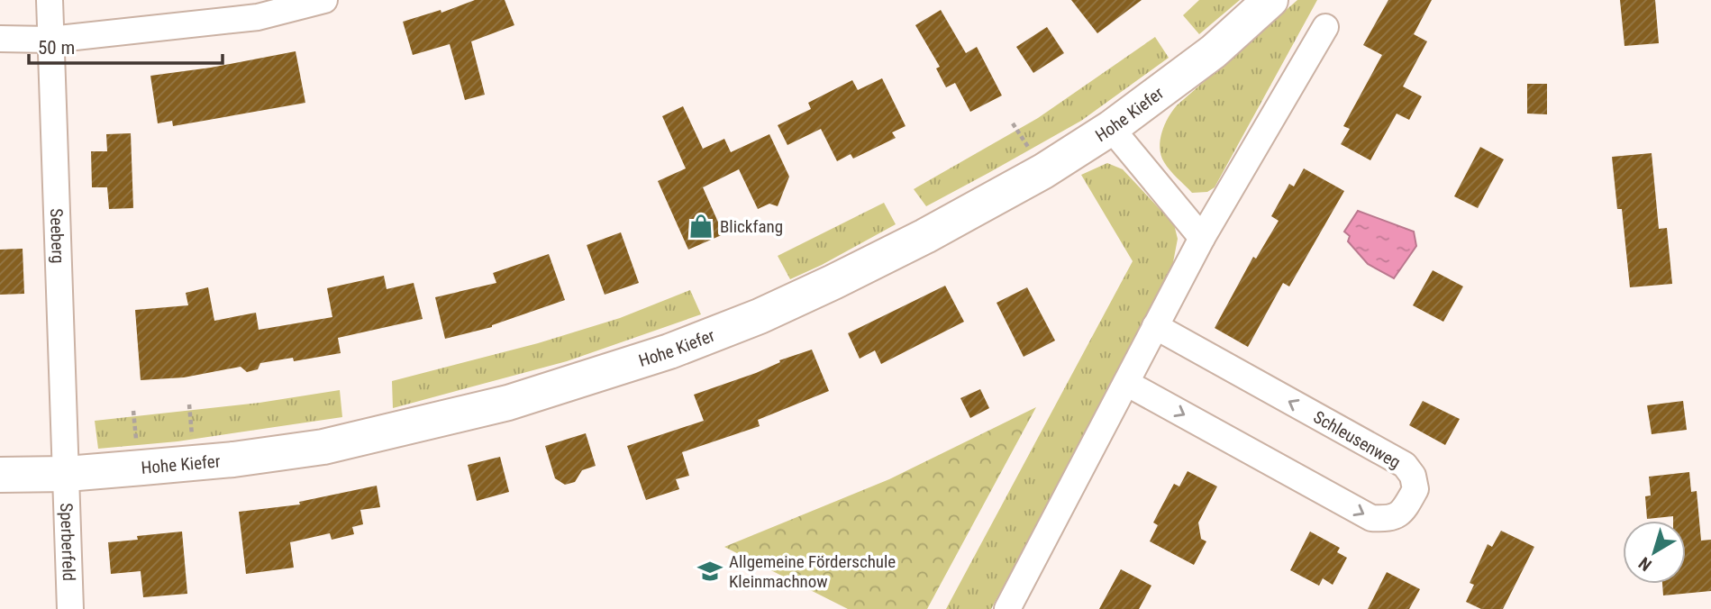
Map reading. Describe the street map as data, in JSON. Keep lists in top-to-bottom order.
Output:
{
  "streets": {
    "street": [
      "Hohe Kiefer",
      "Seeberg",
      "Schleusenweg",
      "Sperberfeld"
    ]
  },
  "crossings": [
    ["Hohe Kiefer", "Seeberg"],
    ["Hohe Kiefer", "Sperberfeld"],
    ["Seeberg", "Sperberfeld"]
  ],
  "places": {
    "shop": ["Blickfang"],
    "school or university": ["Allgemeine Förderschule Kleinmachnow"]
  },
  "scale_bar": "50 m",
  "north": "bottom left"
}
